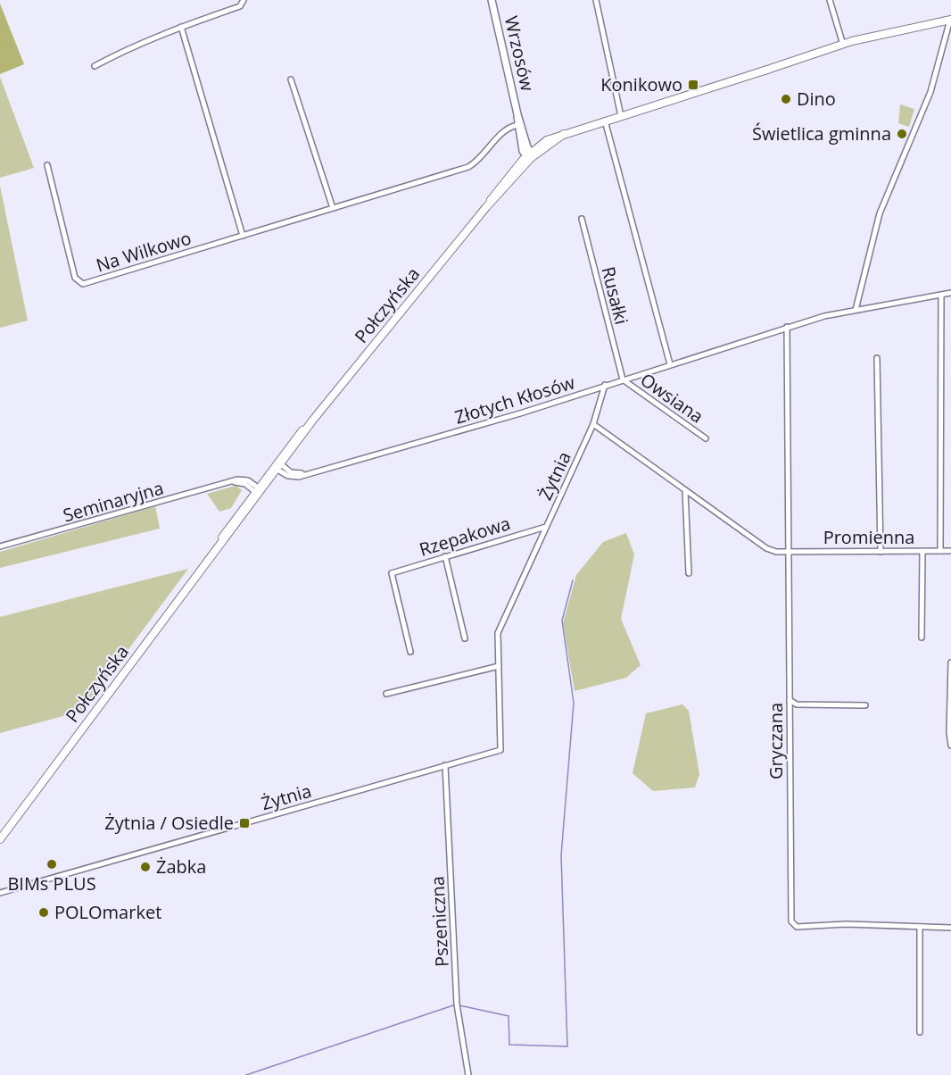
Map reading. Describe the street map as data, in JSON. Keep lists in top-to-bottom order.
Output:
{
  "streets": {
    "main road": ["Połczyńska"],
    "street": [
      "Wrzosów",
      "Na Wilkowo",
      "Rusałki",
      "Owsiana",
      "Złotych Kłosów",
      "Żytnia",
      "Seminaryjna",
      "Rzepakowa",
      "Promienna",
      "Gryczana",
      "Pszeniczna"
    ]
  },
  "crossings": [
    ["Wrzosów", "Na Wilkowo"],
    ["Wrzosów", "Połczyńska"],
    ["Rusałki", "Owsiana"],
    ["Rusałki", "Złotych Kłosów"],
    ["Połczyńska", "Złotych Kłosów"],
    ["Połczyńska", "Seminaryjna"],
    ["Owsiana", "Złotych Kłosów"],
    ["Złotych Kłosów", "Żytnia"],
    ["Złotych Kłosów", "Gryczana"],
    ["Żytnia", "Rzepakowa"],
    ["Żytnia", "Pszeniczna"],
    ["Promienna", "Gryczana"]
  ],
  "places": {
    "transit": ["Konikowo", "Żytnia / Osiedle"],
    "other": [
      "Dino",
      "Świetlica gminna",
      "BIMs PLUS",
      "Żabka",
      "POLOmarket"
    ]
  }
}
